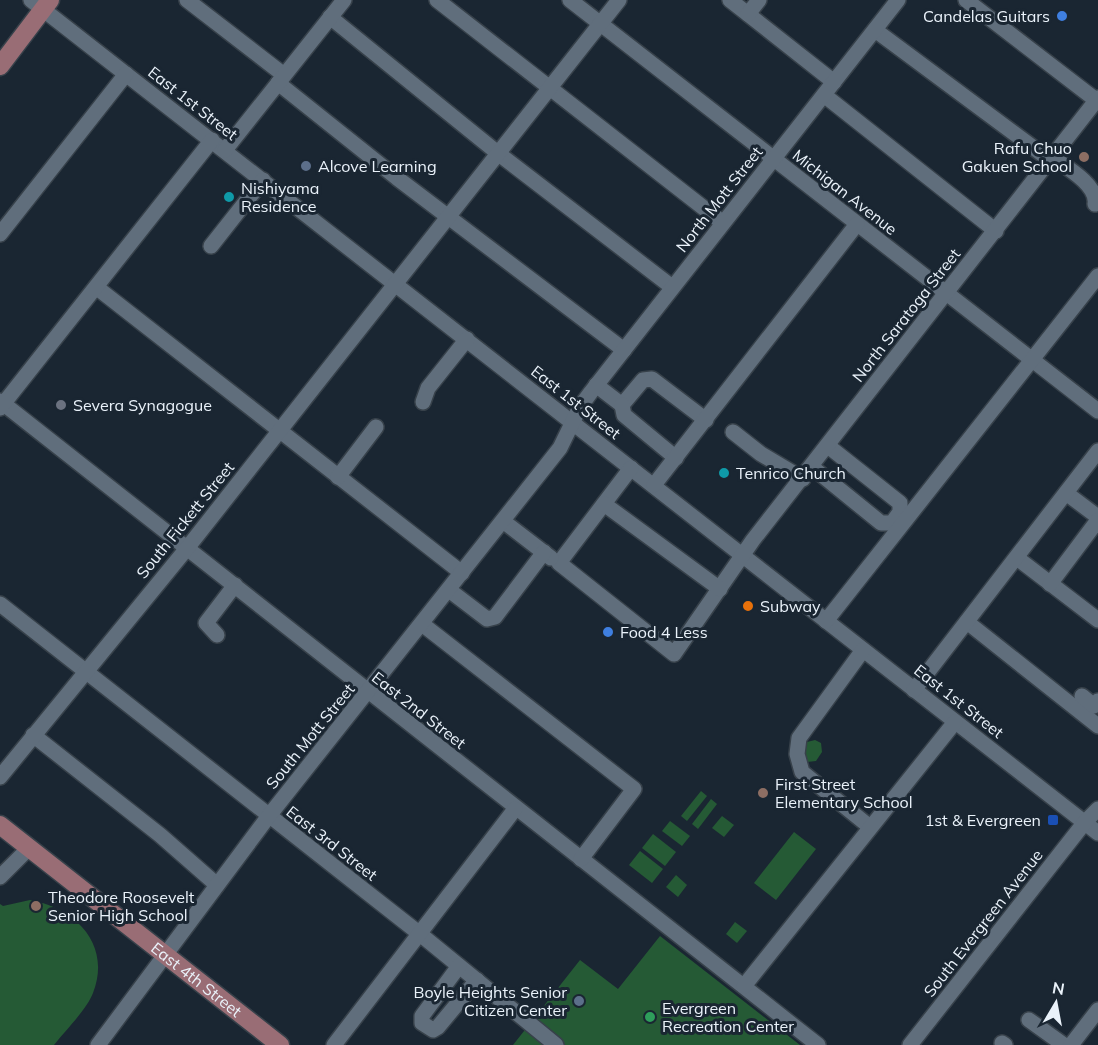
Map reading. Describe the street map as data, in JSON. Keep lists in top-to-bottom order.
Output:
{
  "streets": {
    "main road": ["East 4th Street"],
    "street": [
      "East 1st Street",
      "Michigan Avenue",
      "North Mott Street",
      "North Saratoga Street",
      "South Fickett Street",
      "East 2nd Street",
      "South Mott Street",
      "East 3rd Street",
      "South Evergreen Avenue"
    ]
  },
  "crossings": [
    ["East 1st Street", "North Mott Street"],
    ["East 1st Street", "North Saratoga Street"],
    ["East 1st Street", "South Fickett Street"],
    ["East 1st Street", "South Mott Street"],
    ["East 1st Street", "South Evergreen Avenue"],
    ["Michigan Avenue", "North Mott Street"],
    ["Michigan Avenue", "North Saratoga Street"],
    ["Michigan Avenue", "South Fickett Street"],
    ["North Mott Street", "South Mott Street"],
    ["South Fickett Street", "East 2nd Street"],
    ["South Fickett Street", "East 3rd Street"],
    ["East 2nd Street", "South Mott Street"],
    ["South Mott Street", "East 3rd Street"],
    ["South Mott Street", "East 4th Street"]
  ],
  "places": {
    "other": [
      "Candelas Guitars",
      "Rafu Chuo Gakuen School",
      "Alcove Learning",
      "Nishiyama Residence",
      "Severa Synagogue",
      "Tenrico Church",
      "Subway",
      "Food 4 Less",
      "First Street Elementary School",
      "Theodore Roosevelt Senior High School",
      "Boyle Heights Senior Citizen Center",
      "Evergreen Recreation Center"
    ],
    "transit": ["1st & Evergreen"]
  },
  "north": "top"
}
